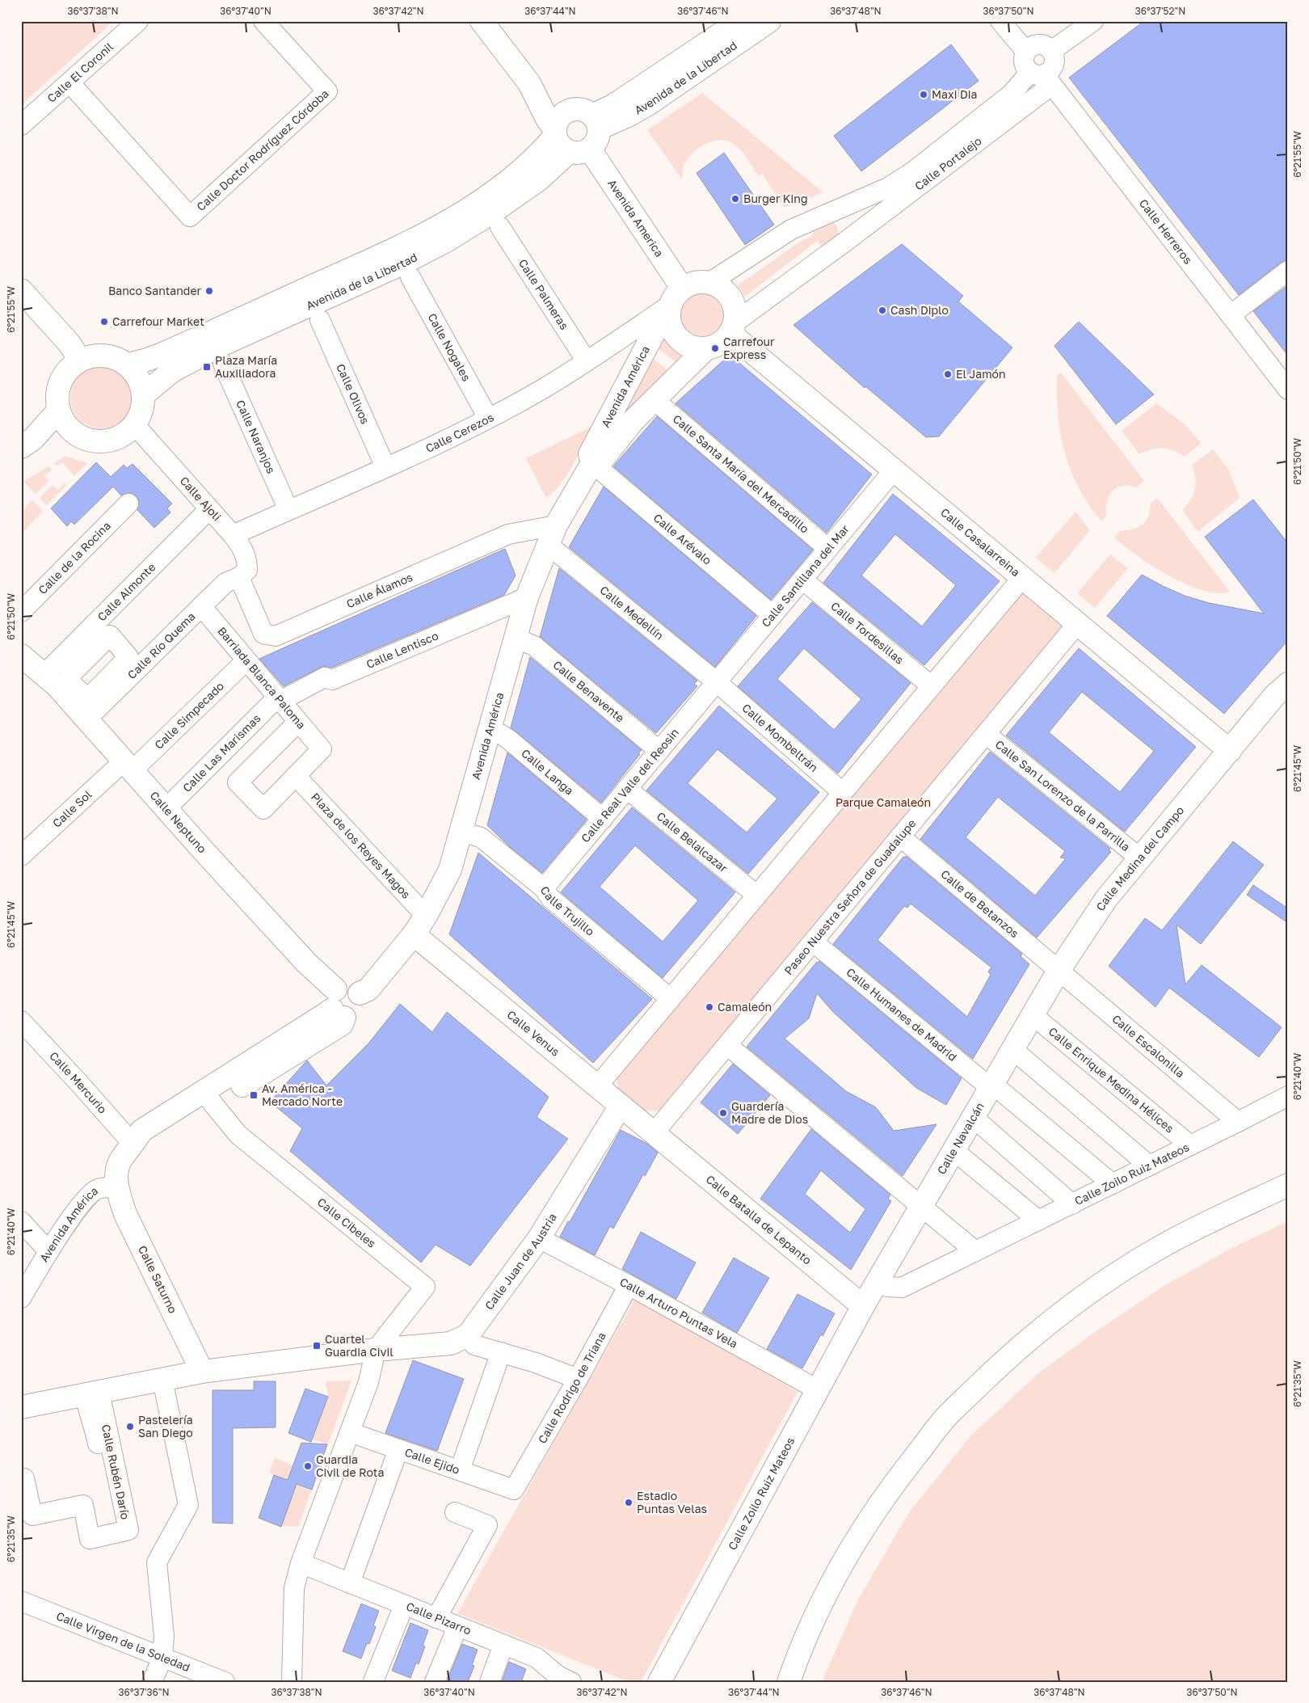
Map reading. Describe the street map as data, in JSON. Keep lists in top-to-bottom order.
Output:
{
  "streets": {
    "street": [
      "Calle El Coronil",
      "Avenida de la Libertad",
      "Calle Doctor Rodríguez Córdoba",
      "Calle Portalejo",
      "Avenida America",
      "Calle Herreros",
      "Calle Palmeras",
      "Calle Nogales",
      "Avenida América",
      "Calle Olivos",
      "Calle Cerezos",
      "Calle Naranjos",
      "Calle Santa María del Mercadillo",
      "Calle Ajoli",
      "Calle Arévalo",
      "Calle Casalarreina",
      "Calle de la Rocina",
      "Calle Santillana del Mar",
      "Calle Álamos",
      "Calle Almonte",
      "Calle Medellín",
      "Calle Tordesillas",
      "Calle Río Quema",
      "Calle Lentisco",
      "Barriada Blanca Paloma",
      "Calle Benavente",
      "Calle Simpecado",
      "Calle Mombeltrán",
      "Calle Las Marismas",
      "Calle Langa",
      "Calle Real Valle del Reosin",
      "Calle San Lorenzo de la Parrilla",
      "Calle Sol",
      "Calle Neptuno",
      "Calle Belalcazar",
      "Plaza de los Reyes Magos",
      "Calle Medina del Campo",
      "Paseo Nuestra Señora de Guadalupe",
      "Calle de Betanzos",
      "Calle Trujillo",
      "Calle Humanes de Madrid",
      "Calle Venus",
      "Calle Escalonilla",
      "Calle Enrique Medina Hélices",
      "Calle Mercurio",
      "Calle Navalcán",
      "Calle Zoilo Ruiz Mateos",
      "Calle Batalla de Lepanto",
      "Calle Cibeles",
      "Calle Juan de Austria",
      "Calle Saturno",
      "Calle Arturo Puntas Vela",
      "Calle Rodrigo de Triana",
      "Calle Ejido",
      "Calle Rubén Darío",
      "Calle Pizarro",
      "Calle Virgen de la Soledad"
    ]
  },
  "crossings": [
    ["Calle El Coronil", "Calle Doctor Rodríguez Córdoba"],
    ["Avenida de la Libertad", "Avenida America"],
    ["Avenida de la Libertad", "Calle Ajoli"],
    ["Calle Portalejo", "Avenida America"],
    ["Calle Portalejo", "Calle Herreros"],
    ["Calle Portalejo", "Avenida América"],
    ["Calle Portalejo", "Calle Cerezos"],
    ["Calle Portalejo", "Calle Casalarreina"],
    ["Avenida America", "Avenida América"],
    ["Avenida America", "Calle Cerezos"],
    ["Avenida America", "Calle Casalarreina"],
    ["Calle Palmeras", "Calle Cerezos"],
    ["Calle Nogales", "Calle Cerezos"],
    ["Avenida América", "Calle Cerezos"],
    ["Avenida América", "Calle Santa María del Mercadillo"],
    ["Avenida América", "Calle Arévalo"],
    ["Avenida América", "Calle Casalarreina"],
    ["Avenida América", "Calle Álamos"],
    ["Avenida América", "Calle Medellín"],
    ["Avenida América", "Calle Lentisco"],
    ["Avenida América", "Calle Benavente"],
    ["Avenida América", "Calle Langa"],
    ["Avenida América", "Calle Neptuno"],
    ["Avenida América", "Plaza de los Reyes Magos"],
    ["Avenida América", "Calle Trujillo"],
    ["Avenida América", "Calle Venus"],
    ["Avenida América", "Calle Mercurio"],
    ["Avenida América", "Calle Saturno"],
    ["Calle Olivos", "Calle Cerezos"],
    ["Calle Cerezos", "Calle Naranjos"],
    ["Calle Cerezos", "Calle Ajoli"],
    ["Calle Cerezos", "Calle Casalarreina"],
    ["Calle Santa María del Mercadillo", "Calle Santillana del Mar"],
    ["Calle Ajoli", "Calle Álamos"],
    ["Calle Ajoli", "Calle Almonte"],
    ["Calle Ajoli", "Calle Río Quema"],
    ["Calle Arévalo", "Calle Santillana del Mar"],
    ["Calle Casalarreina", "Calle Santillana del Mar"],
    ["Calle Casalarreina", "Calle Medina del Campo"],
    ["Calle Casalarreina", "Paseo Nuestra Señora de Guadalupe"],
    ["Calle Santillana del Mar", "Calle Medellín"],
    ["Calle Santillana del Mar", "Calle Tordesillas"],
    ["Calle Santillana del Mar", "Calle Mombeltrán"],
    ["Calle Santillana del Mar", "Calle Real Valle del Reosin"],
    ["Calle Álamos", "Calle Medellín"],
    ["Calle Álamos", "Calle Río Quema"],
    ["Calle Almonte", "Calle Neptuno"],
    ["Calle Medellín", "Calle Mombeltrán"],
    ["Calle Medellín", "Calle Real Valle del Reosin"],
    ["Calle Río Quema", "Barriada Blanca Paloma"],
    ["Calle Río Quema", "Calle Neptuno"],
    ["Calle Lentisco", "Barriada Blanca Paloma"],
    ["Calle Lentisco", "Calle Las Marismas"],
    ["Barriada Blanca Paloma", "Calle Simpecado"],
    ["Barriada Blanca Paloma", "Calle Las Marismas"],
    ["Barriada Blanca Paloma", "Plaza de los Reyes Magos"],
    ["Calle Benavente", "Calle Real Valle del Reosin"],
    ["Calle Simpecado", "Calle Sol"],
    ["Calle Simpecado", "Calle Neptuno"],
    ["Calle Mombeltrán", "Calle Real Valle del Reosin"],
    ["Calle Las Marismas", "Calle Neptuno"],
    ["Calle Langa", "Calle Real Valle del Reosin"],
    ["Calle Real Valle del Reosin", "Calle Belalcazar"],
    ["Calle Real Valle del Reosin", "Calle Trujillo"],
    ["Calle San Lorenzo de la Parrilla", "Calle Medina del Campo"],
    ["Calle San Lorenzo de la Parrilla", "Paseo Nuestra Señora de Guadalupe"],
    ["Calle Sol", "Calle Neptuno"],
    ["Calle Medina del Campo", "Calle de Betanzos"],
    ["Calle Medina del Campo", "Calle Escalonilla"],
    ["Calle Medina del Campo", "Calle Navalcán"],
    ["Paseo Nuestra Señora de Guadalupe", "Calle de Betanzos"],
    ["Paseo Nuestra Señora de Guadalupe", "Calle Humanes de Madrid"],
    ["Paseo Nuestra Señora de Guadalupe", "Calle Venus"],
    ["Paseo Nuestra Señora de Guadalupe", "Calle Batalla de Lepanto"],
    ["Calle de Betanzos", "Calle Escalonilla"],
    ["Calle de Betanzos", "Calle Navalcán"],
    ["Calle Humanes de Madrid", "Calle Navalcán"],
    ["Calle Humanes de Madrid", "Calle Zoilo Ruiz Mateos"],
    ["Calle Venus", "Calle Batalla de Lepanto"],
    ["Calle Venus", "Calle Juan de Austria"],
    ["Calle Escalonilla", "Calle Navalcán"],
    ["Calle Escalonilla", "Calle Zoilo Ruiz Mateos"],
    ["Calle Enrique Medina Hélices", "Calle Navalcán"],
    ["Calle Enrique Medina Hélices", "Calle Zoilo Ruiz Mateos"],
    ["Calle Navalcán", "Calle Zoilo Ruiz Mateos"],
    ["Calle Navalcán", "Calle Batalla de Lepanto"],
    ["Calle Zoilo Ruiz Mateos", "Calle Batalla de Lepanto"],
    ["Calle Zoilo Ruiz Mateos", "Calle Arturo Puntas Vela"],
    ["Calle Cibeles", "Calle Juan de Austria"],
    ["Calle Juan de Austria", "Calle Arturo Puntas Vela"],
    ["Calle Arturo Puntas Vela", "Calle Rodrigo de Triana"],
    ["Calle Rodrigo de Triana", "Calle Ejido"]
  ],
  "parks": ["Parque Camaleón"],
  "places": {
    "other": [
      "Maxi Dia",
      "Burger King",
      "Banco Santander",
      "Cash Diplo",
      "Carrefour Market",
      "Carrefour Express",
      "El Jamón",
      "Camaleón",
      "Guardería Madre de Dios",
      "Pastelería San Diego",
      "Guardia Civil de Rota",
      "Estadio Puntas Velas"
    ],
    "transit": ["Plaza María Auxiliadora", "Av. América - Mercado Norte", "Cuartel Guardia Civil"]
  },
  "coordinates": [
    "36°37'38\"N",
    "36°37'40\"N",
    "36°37'42\"N",
    "36°37'44\"N",
    "36°37'46\"N",
    "36°37'48\"N",
    "36°37'50\"N",
    "36°37'52\"N",
    "6°21'55\"W",
    "6°21'50\"W",
    "6°21'45\"W",
    "6°21'40\"W",
    "6°21'35\"W",
    "36°37'36\"N"
  ]
}
